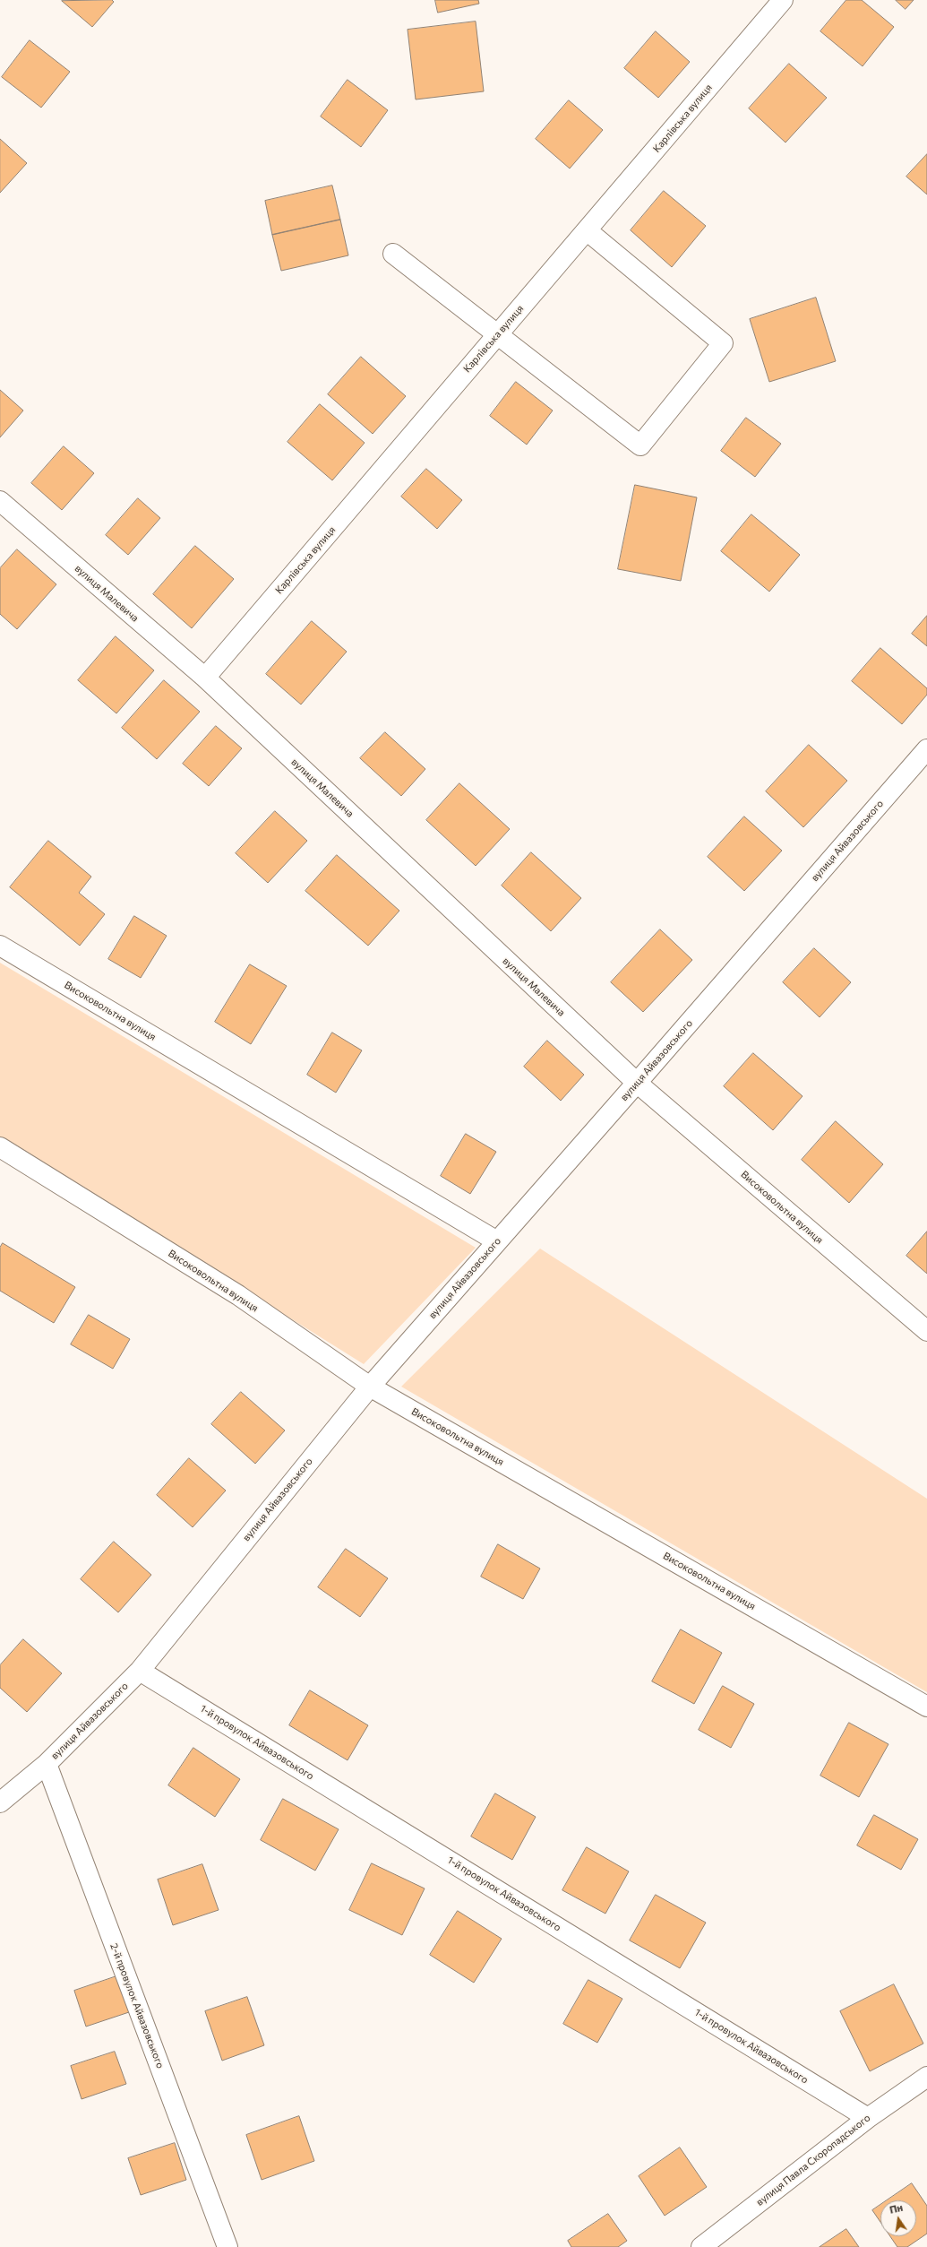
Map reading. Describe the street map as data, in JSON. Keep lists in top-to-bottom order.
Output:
{
  "streets": {
    "street": [
      "Карлівська вулиця",
      "вулиця Малевича",
      "вулиця Айвазовського",
      "Високовольтна вулиця",
      "1-й провулок Айвазовського",
      "2-й провулок Айвазовського",
      "вулиця Павла Скоропадського"
    ]
  },
  "crossings": [
    ["Карлівська вулиця", "вулиця Малевича"],
    ["вулиця Малевича", "вулиця Айвазовського"],
    ["вулиця Малевича", "Високовольтна вулиця"],
    ["вулиця Айвазовського", "Високовольтна вулиця"],
    ["вулиця Айвазовського", "1-й провулок Айвазовського"],
    ["вулиця Айвазовського", "2-й провулок Айвазовського"],
    ["1-й провулок Айвазовського", "вулиця Павла Скоропадського"]
  ],
  "north": "top"
}
